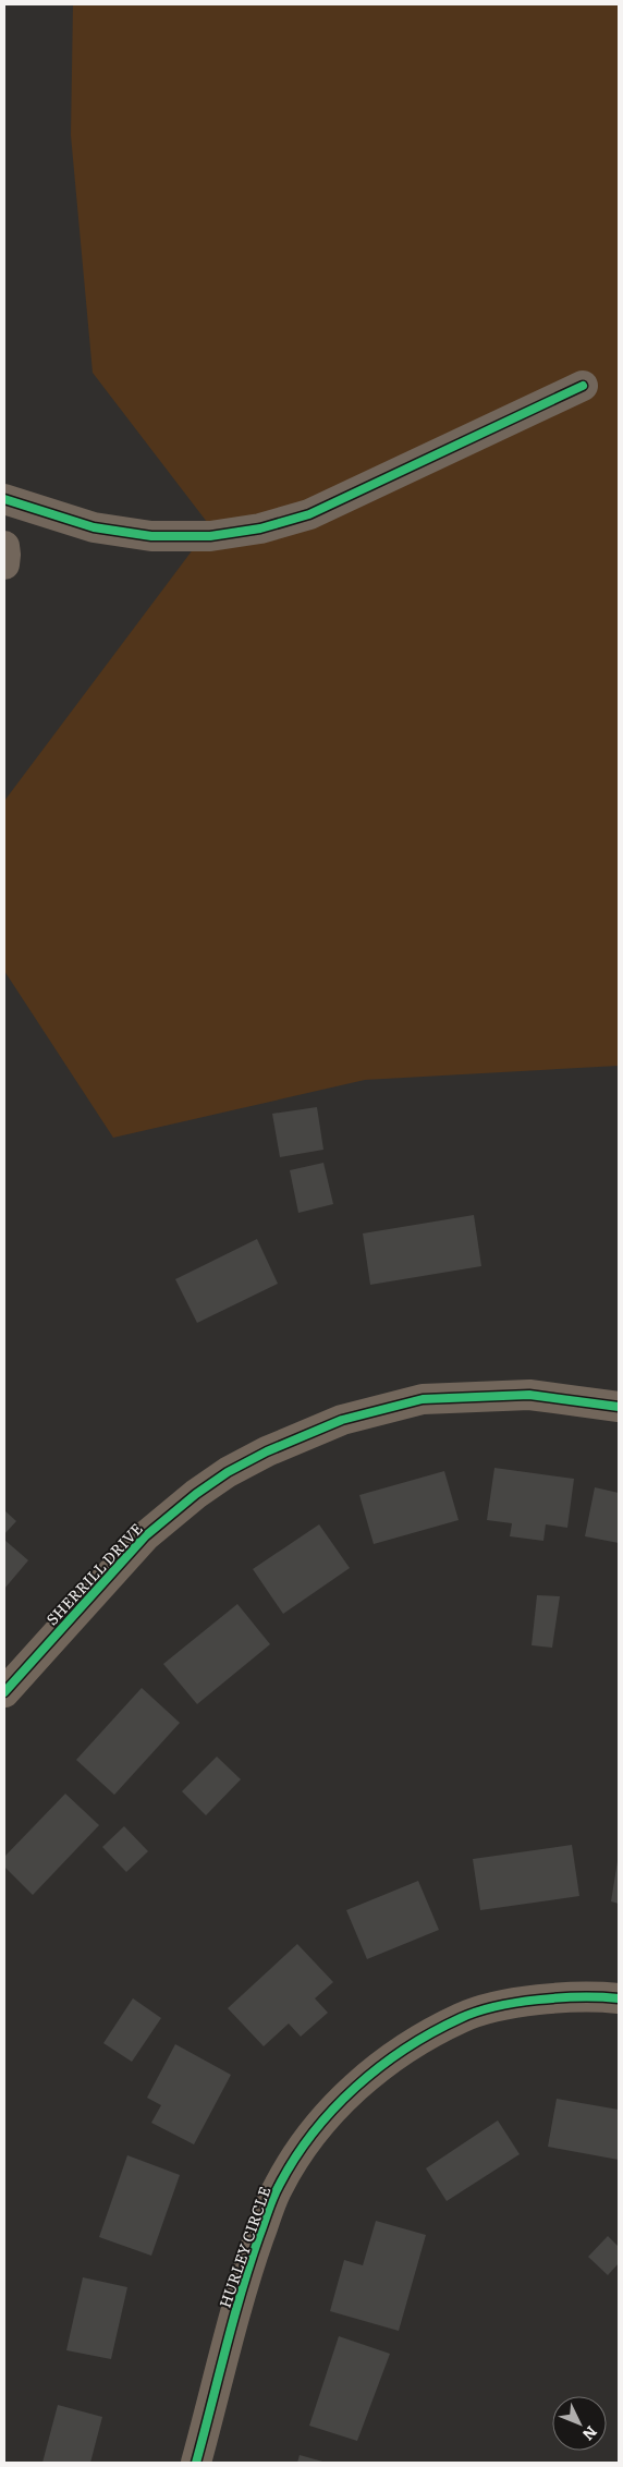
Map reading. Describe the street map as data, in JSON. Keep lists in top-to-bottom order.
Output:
{
  "streets": {
    "street": ["SHERRILL DRIVE", "HURLEY CIRCLE"]
  },
  "north": "bottom right"
}
